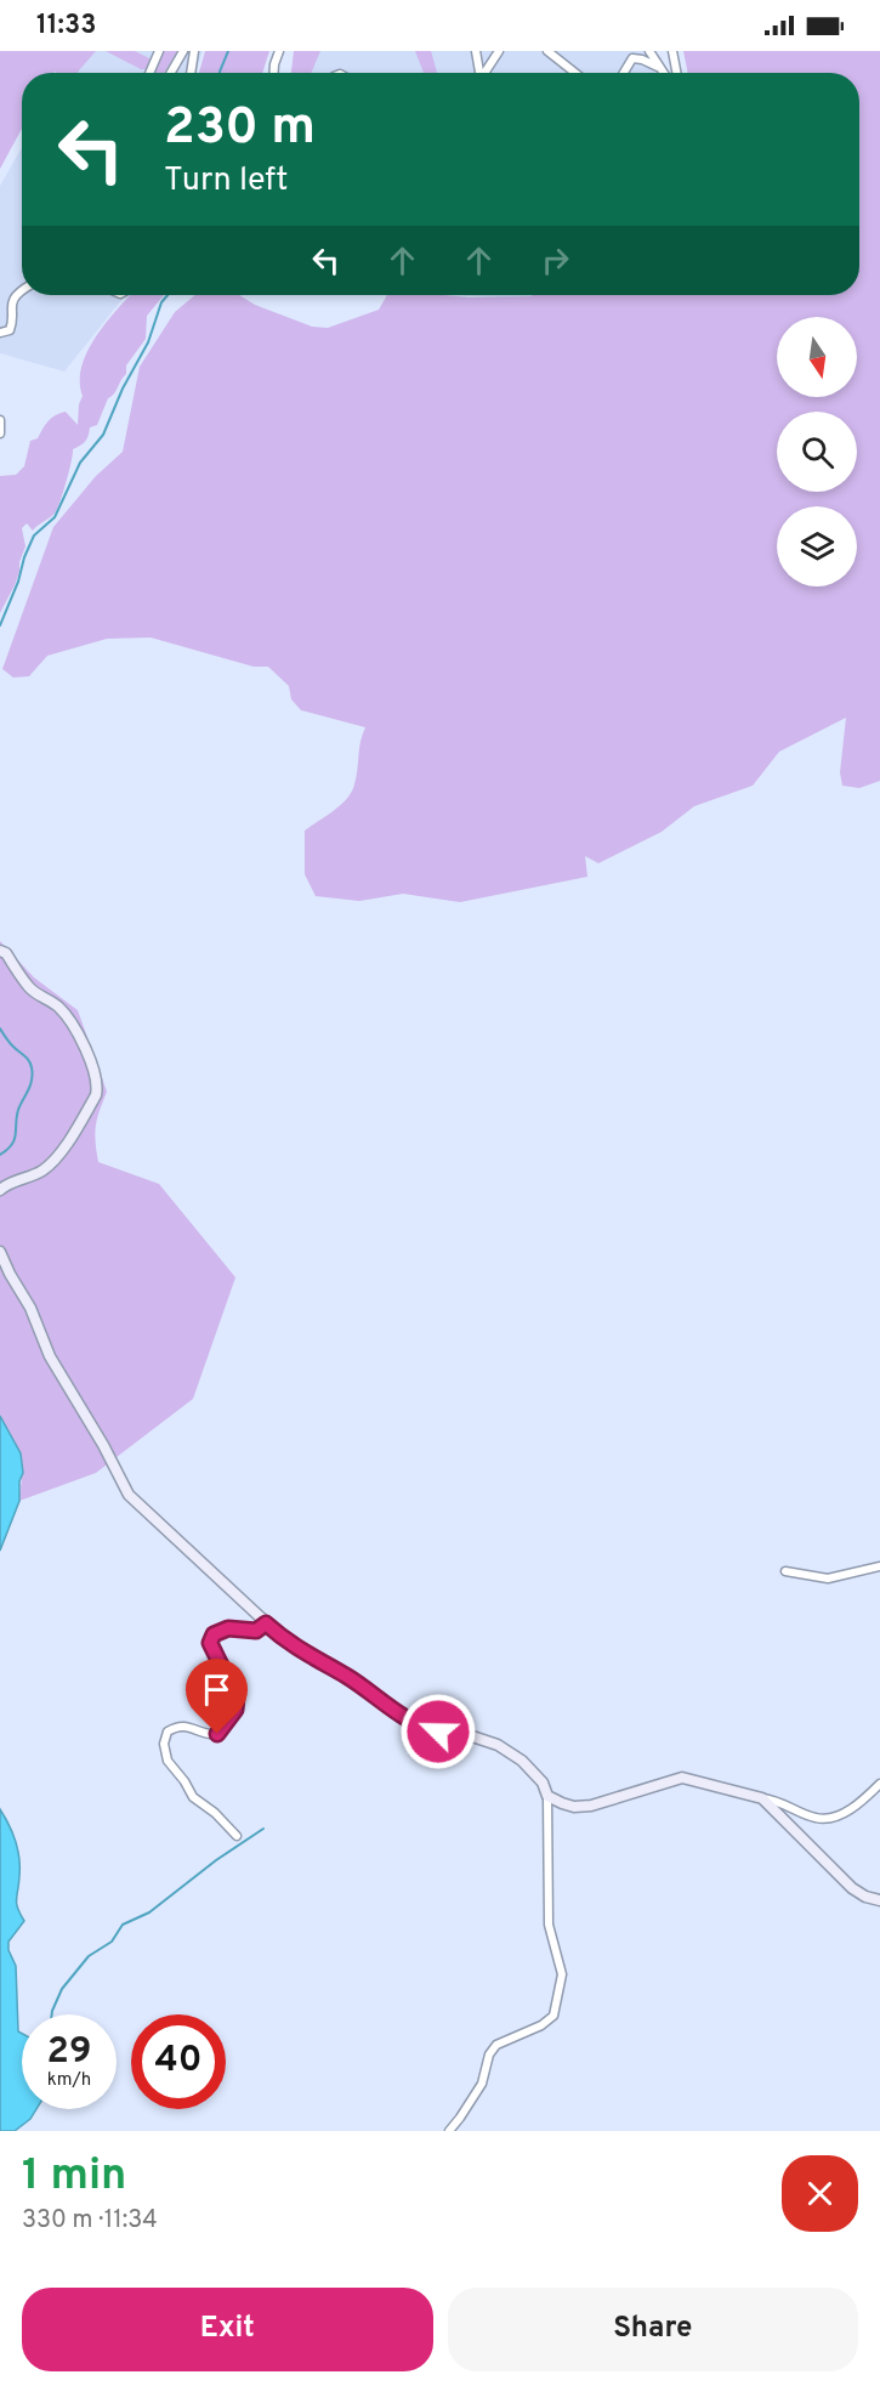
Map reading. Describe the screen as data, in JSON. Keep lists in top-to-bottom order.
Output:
{
  "north": "bottom",
  "page": {
    "status": "11:33",
    "turn": ["230 m", "Turn left"],
    "speed": "29 km/h",
    "limit": "40",
    "heading": ["1 min", "330 m · 11:34"],
    "buttons": ["Exit", "Share"]
  }
}
